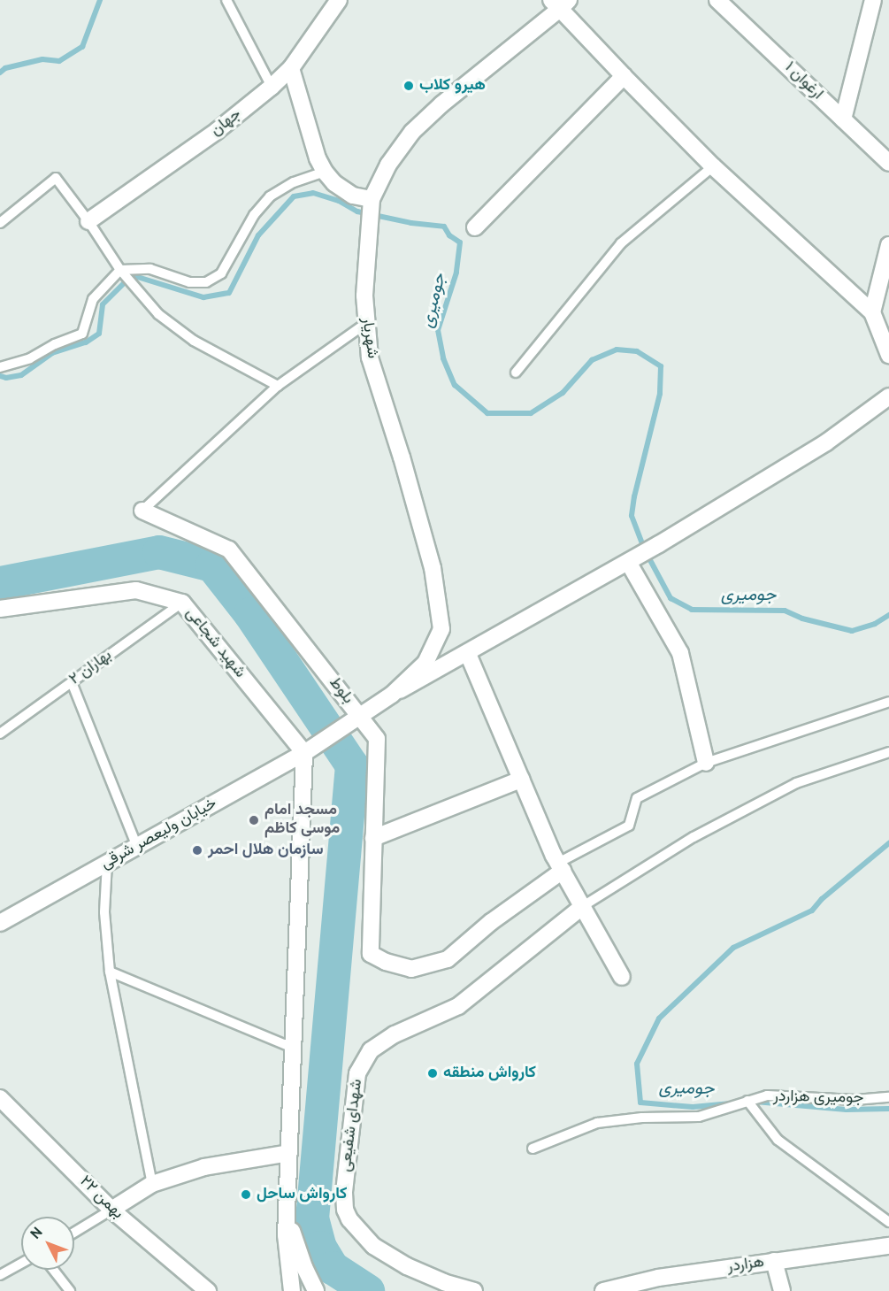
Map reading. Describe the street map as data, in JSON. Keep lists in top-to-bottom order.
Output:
{
  "streets": {
    "street": [
      "ارغوان ۱",
      "جهان",
      "شهریار",
      "شهید شجاعی",
      "بلوط",
      "خیابان ولیعصر شرقی",
      "شهدای شفیعی",
      "۲۲ بهمن",
      "هزاردر"
    ],
    "lane": ["بهاران ۲", "جومیری هزاردر"]
  },
  "crossings": [
    ["شهریار", "بلوط"],
    ["شهریار", "خیابان ولیعصر شرقی"],
    ["شهید شجاعی", "بهاران ۲"],
    ["شهید شجاعی", "خیابان ولیعصر شرقی"],
    ["بلوط", "خیابان ولیعصر شرقی"]
  ],
  "water": ["جومیری"],
  "places": [
    "هیرو کلاب",
    "مسجد امام موسی کاظم",
    "سازمان هلال احمر",
    "کارواش منطقه",
    "کارواش ساحل"
  ],
  "north": "top left"
}
